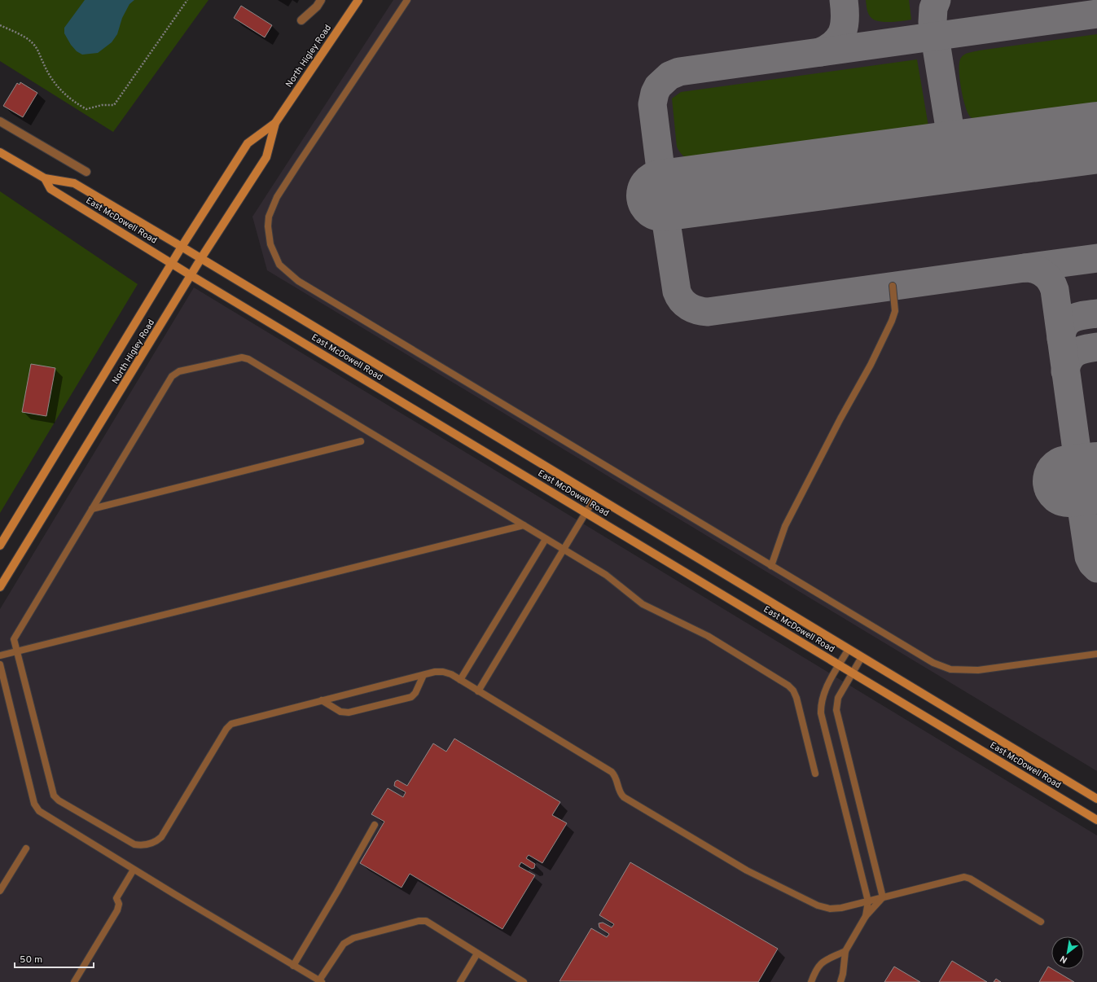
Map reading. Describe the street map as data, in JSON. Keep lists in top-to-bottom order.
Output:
{
  "streets": {
    "main road": ["North Higley Road", "East McDowell Road"]
  },
  "crossings": [
    ["North Higley Road", "East McDowell Road"]
  ],
  "scale_bar": "50 m",
  "north": "bottom left"
}
